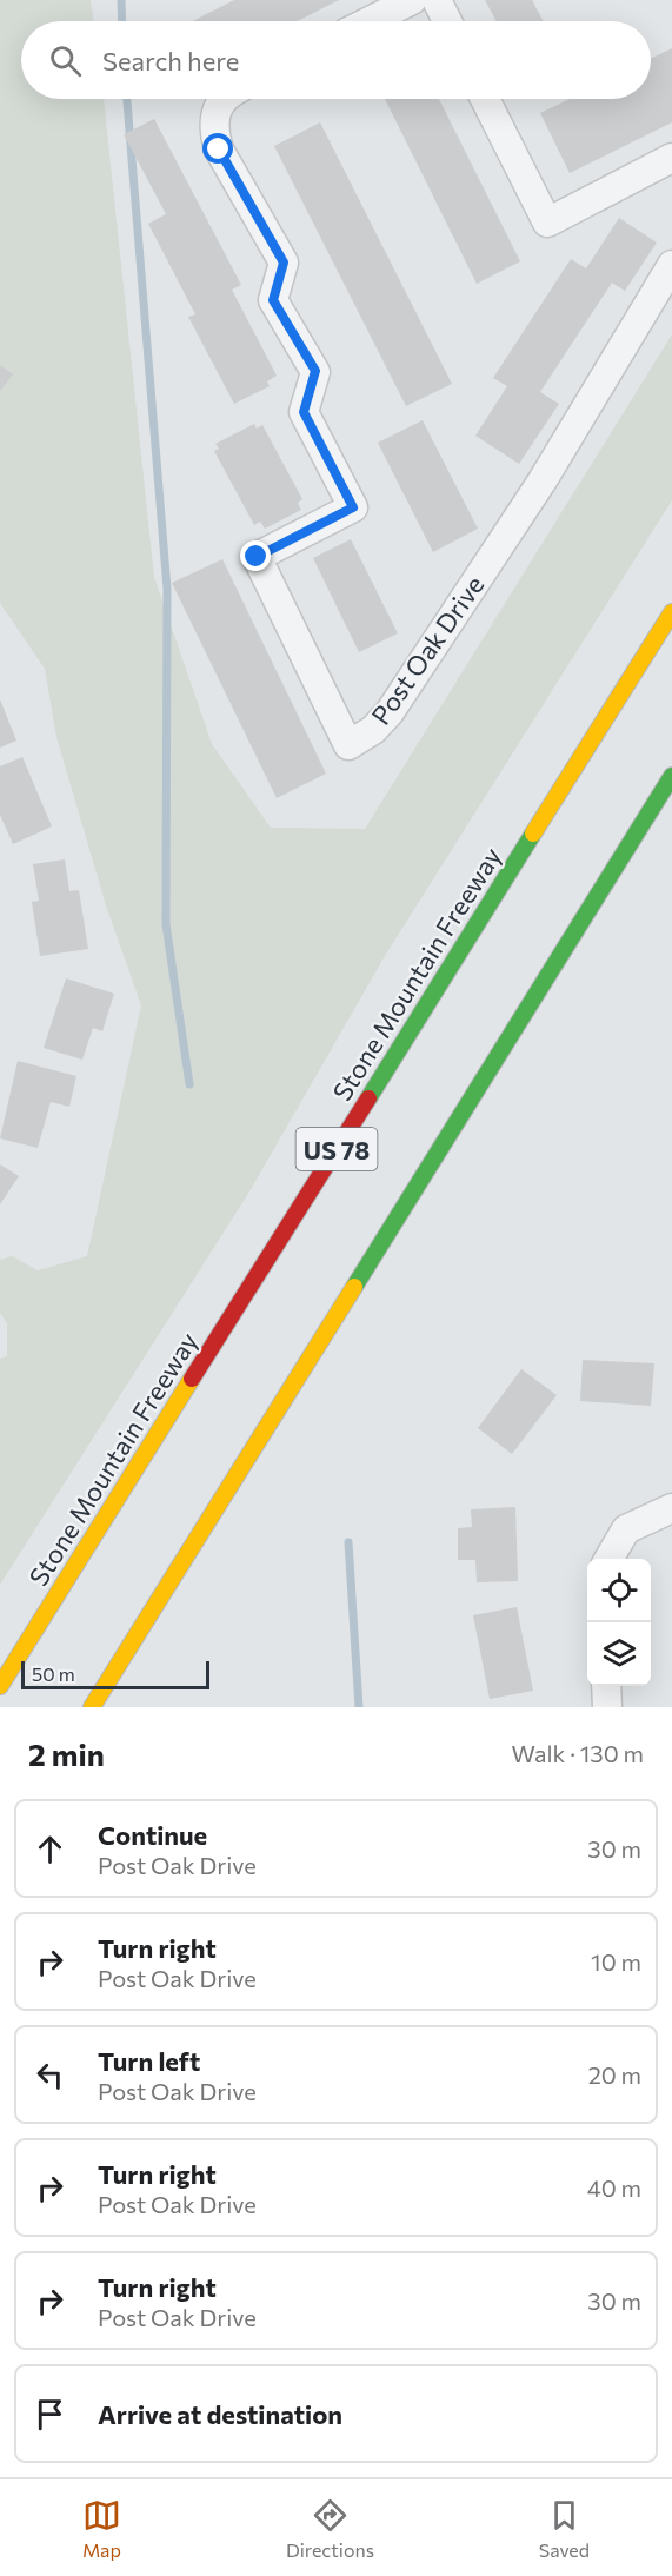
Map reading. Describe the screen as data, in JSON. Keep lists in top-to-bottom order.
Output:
{
  "streets": {
    "highway": ["Stone Mountain Freeway", "US 78"],
    "street": ["Post Oak Drive"]
  },
  "scale_bar": "50 m",
  "page": {
    "search": "Search here",
    "scale": "50 m",
    "heading": ["2 min", "Walk · 130 m"],
    "list": [
      ["Continue", "Post Oak Drive", "30 m"],
      ["Turn right", "Post Oak Drive", "10 m"],
      ["Turn left", "Post Oak Drive", "20 m"],
      ["Turn right", "Post Oak Drive", "40 m"],
      ["Turn right", "Post Oak Drive", "30 m"],
      "Arrive at destination"
    ],
    "nav": ["Map", "Directions", "Saved"]
  }
}
